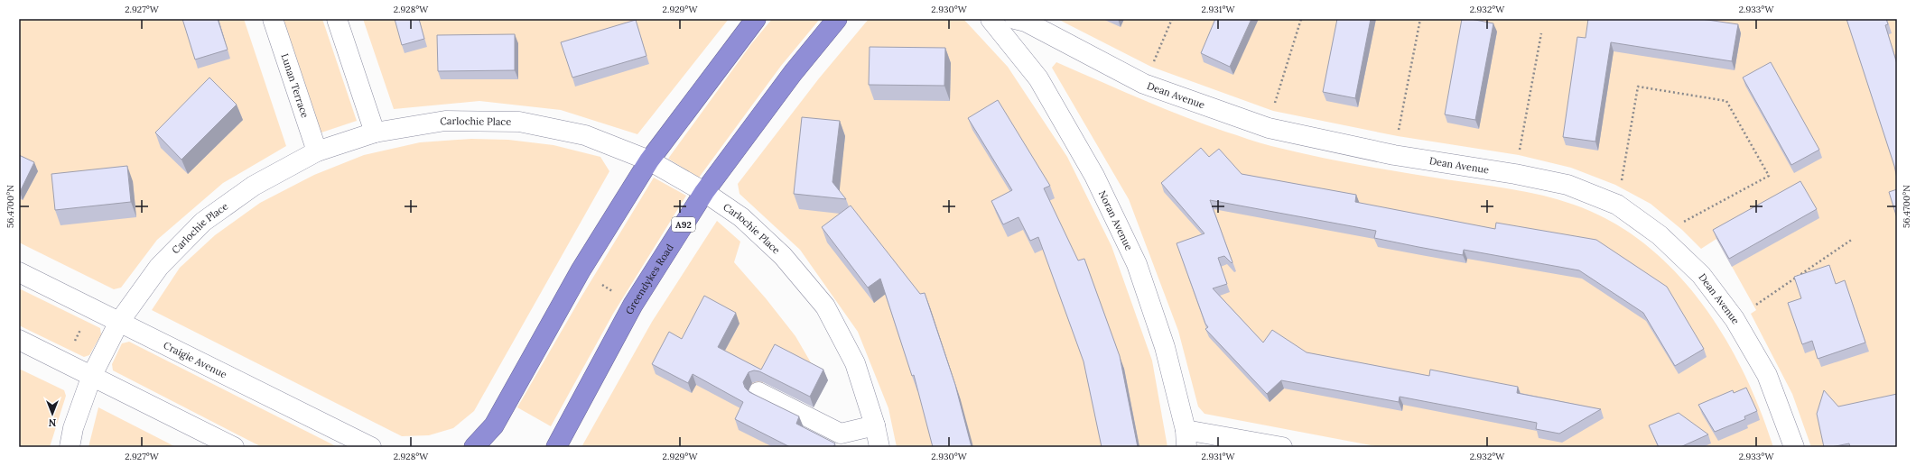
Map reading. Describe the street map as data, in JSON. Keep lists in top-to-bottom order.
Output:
{
  "streets": {
    "highway": ["A92", "Greendykes Road"],
    "street": [
      "Lunan Terrace",
      "Dean Avenue",
      "Carlochie Place",
      "Noran Avenue",
      "Craigie Avenue"
    ]
  },
  "crossings": [
    ["Lunan Terrace", "Carlochie Place"],
    ["Carlochie Place", "Greendykes Road"],
    ["Carlochie Place", "Craigie Avenue"]
  ],
  "north": "bottom",
  "coordinates": [
    "2.927°W",
    "2.928°W",
    "2.929°W",
    "2.930°W",
    "2.931°W",
    "2.932°W",
    "2.933°W",
    "56.4700°N"
  ]
}
